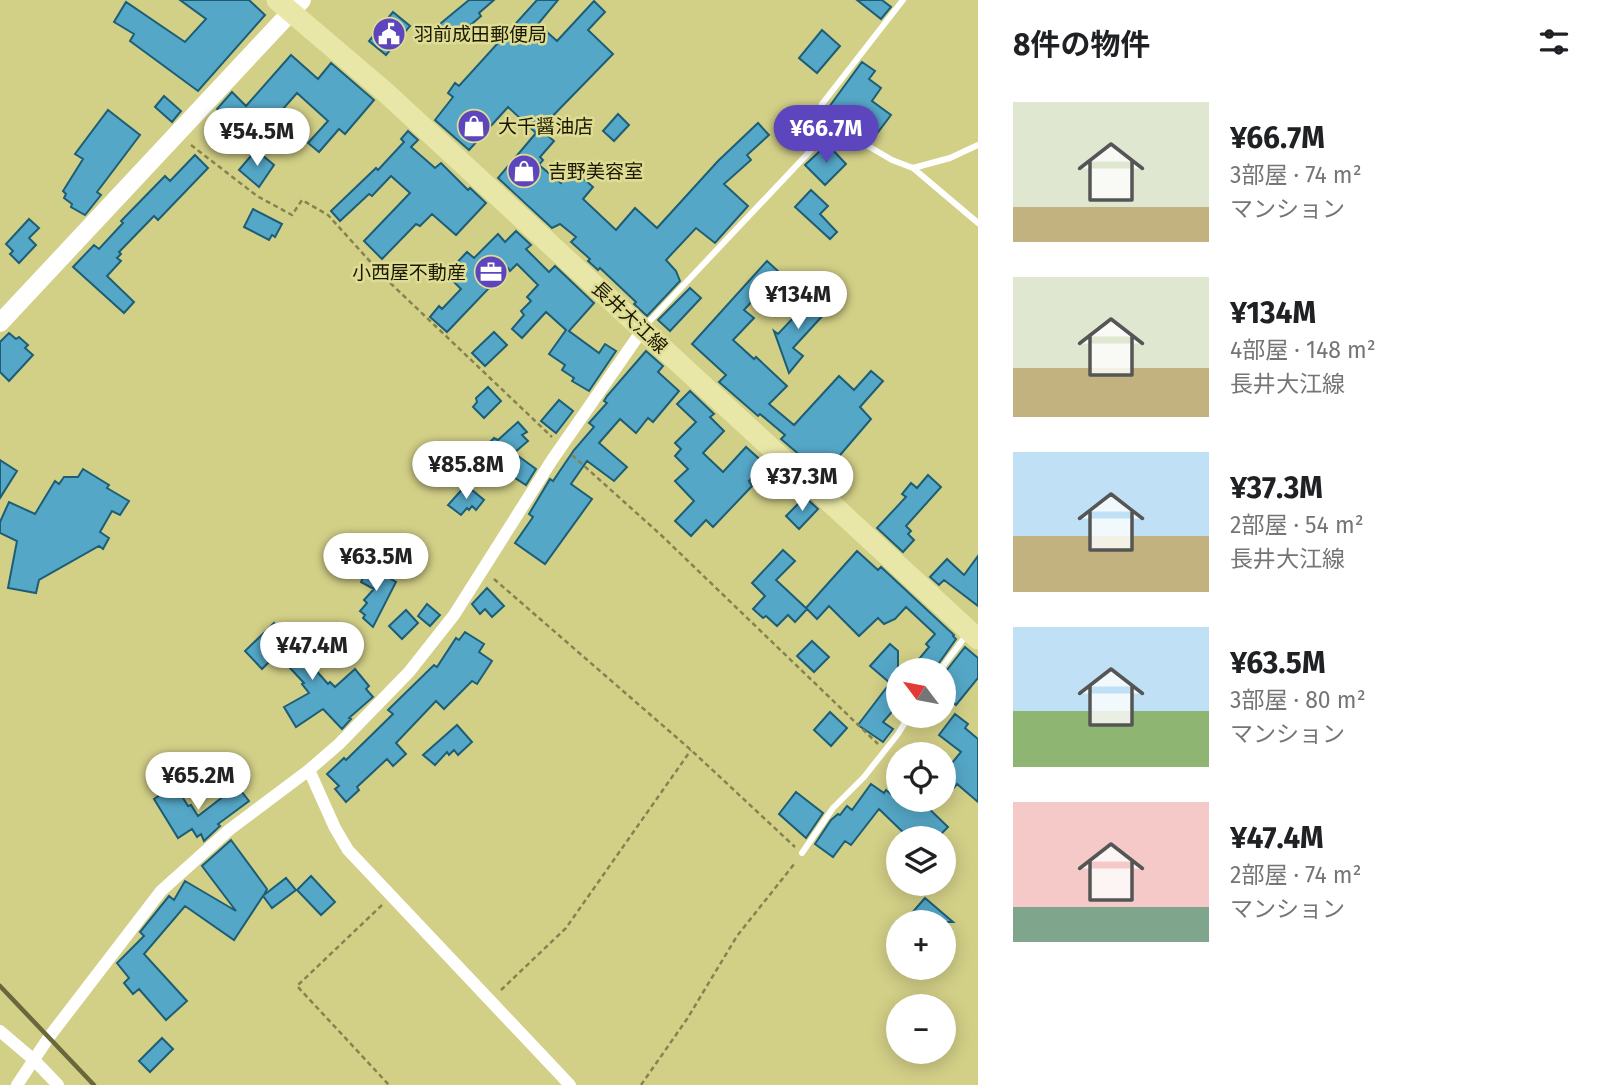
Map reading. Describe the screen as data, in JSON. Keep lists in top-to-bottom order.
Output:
{
  "streets": {
    "main road": ["長井大江線"]
  },
  "places": {
    "public building": ["羽前成田郵便局"],
    "shop": ["大千醤油店", "吉野美容室"],
    "office": ["小西屋不動産"]
  },
  "north": "top left",
  "page": {
    "heading": "8件の物件",
    "list": [
      {
        "name": "¥66.7M",
        "note": "3部屋 · 74 m² · マンション"
      },
      {
        "name": "¥134M",
        "note": "4部屋 · 148 m² · 長井大江線"
      },
      {
        "name": "¥37.3M",
        "note": "2部屋 · 54 m² · 長井大江線"
      },
      {
        "name": "¥63.5M",
        "note": "3部屋 · 80 m² · マンション"
      },
      {
        "name": "¥47.4M",
        "note": "2部屋 · 74 m² · マンション"
      }
    ],
    "price": [
      "¥66.7M",
      "¥54.5M",
      "¥134M",
      "¥85.8M",
      "¥37.3M",
      "¥63.5M",
      "¥47.4M",
      "¥65.2M"
    ],
    "map_buttons": ["+", "−"]
  }
}
